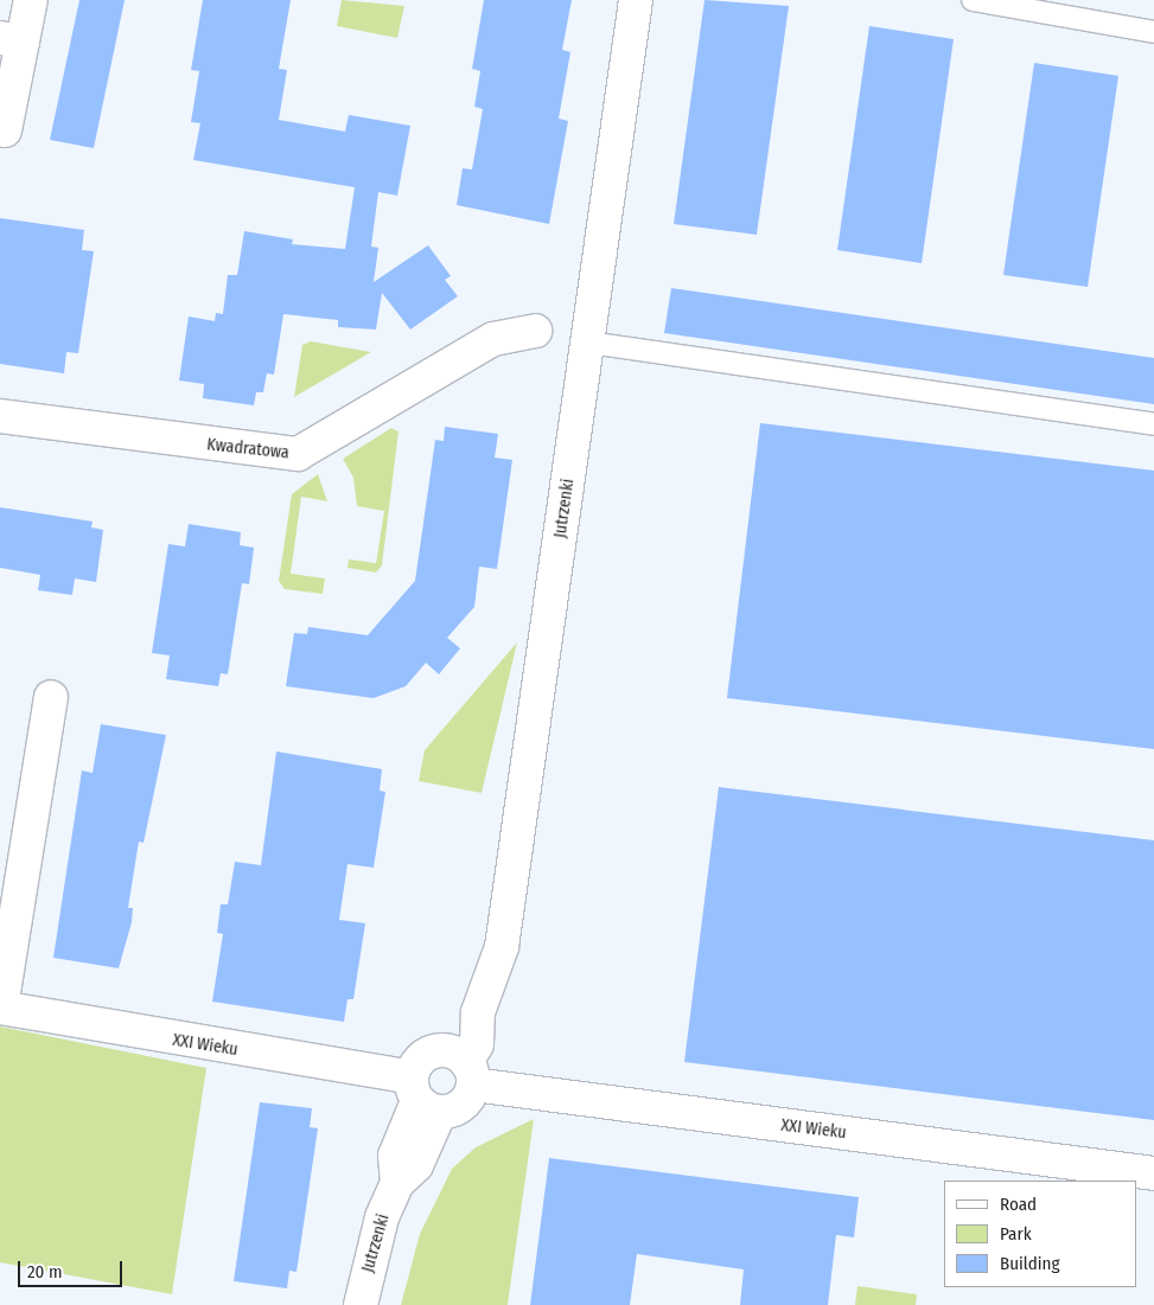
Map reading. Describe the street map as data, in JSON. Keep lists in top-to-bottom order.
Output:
{
  "streets": {
    "street": ["Kwadratowa", "Jutrzenki", "XXI Wieku"]
  },
  "crossings": [
    ["Jutrzenki", "XXI Wieku"]
  ],
  "legend": ["Road", "Park", "Building"],
  "scale_bar": "20 m"
}
